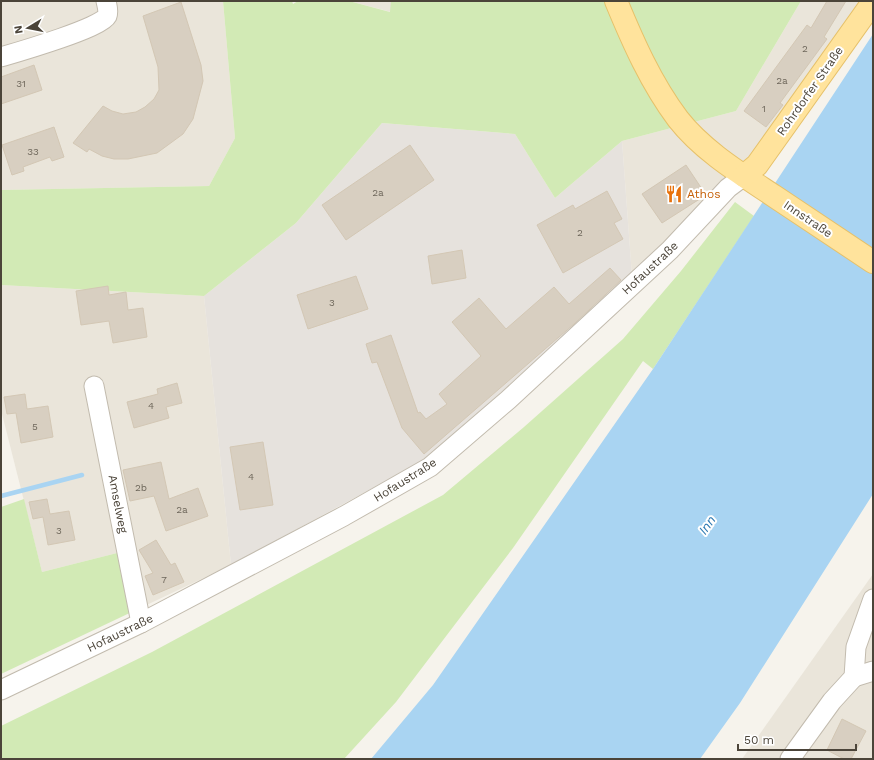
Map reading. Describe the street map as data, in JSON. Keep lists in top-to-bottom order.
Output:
{
  "streets": {
    "main road": ["Rohrdorfer Straße", "Innstraße"],
    "street": ["Hofaustraße", "Amselweg"]
  },
  "crossings": [
    ["Rohrdorfer Straße", "Innstraße"],
    ["Rohrdorfer Straße", "Hofaustraße"],
    ["Innstraße", "Hofaustraße"],
    ["Hofaustraße", "Amselweg"]
  ],
  "water": ["Inn"],
  "places": {
    "restaurant": ["Athos"]
  },
  "house_numbers": [
    "2",
    "2a",
    "31",
    "1",
    "33",
    "2a",
    "2",
    "3",
    "4",
    "5",
    "4",
    "2b",
    "2a",
    "3",
    "7"
  ],
  "scale_bar": "50 m",
  "north": "left"
}
